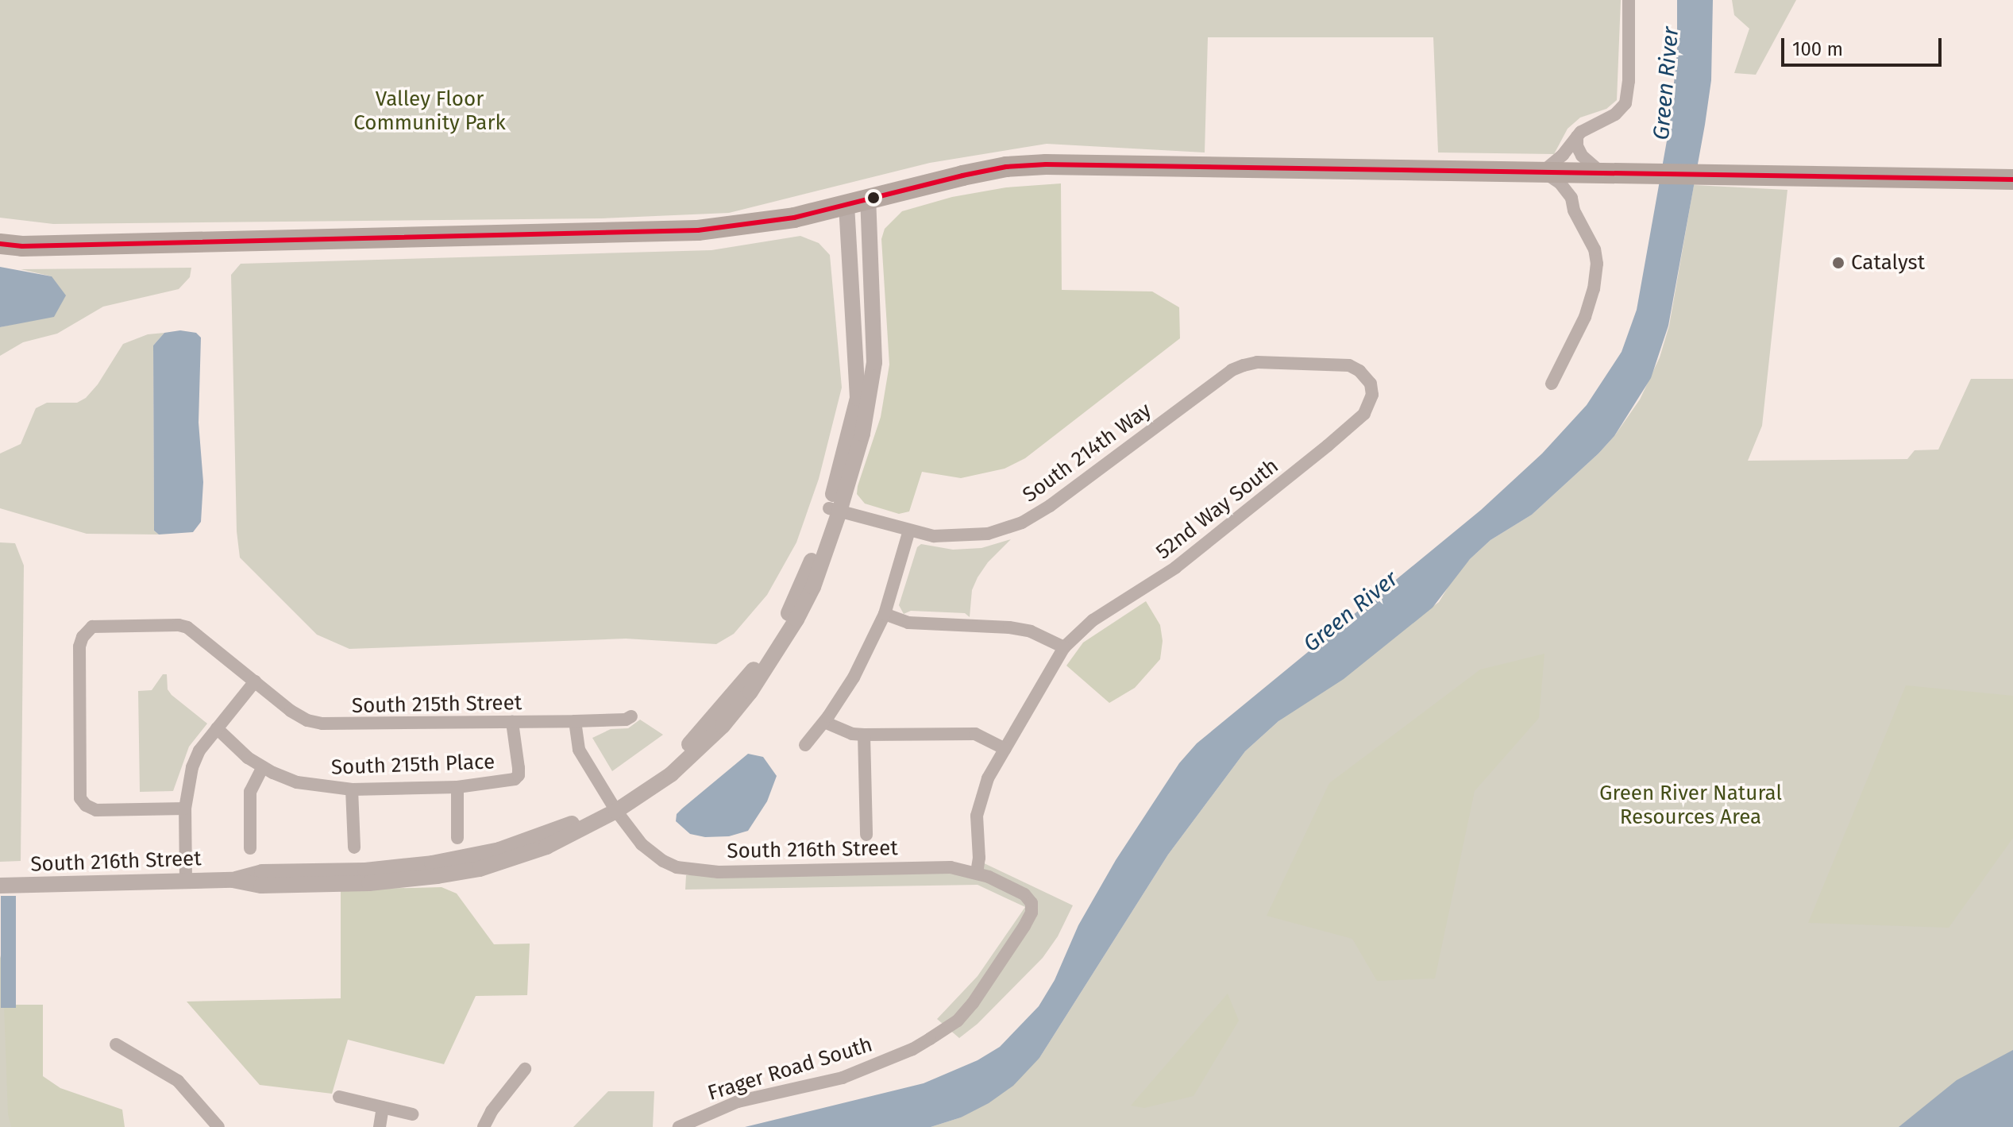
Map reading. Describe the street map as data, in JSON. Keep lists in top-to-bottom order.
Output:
{
  "streets": {
    "street": [
      "South 214th Way",
      "52nd Way South",
      "South 215th Street",
      "South 215th Place",
      "South 216th Street",
      "Frager Road South"
    ]
  },
  "crossings": [
    ["South 214th Way", "52nd Way South"],
    ["South 214th Way", "South 216th Street"],
    ["52nd Way South", "South 216th Street"],
    ["South 215th Street", "South 215th Place"],
    ["South 215th Street", "South 216th Street"],
    ["South 216th Street", "Frager Road South"]
  ],
  "water": ["Green River"],
  "parks": ["Valley Floor Community Park", "Green River Natural Resources Area"],
  "places": ["Catalyst"],
  "scale_bar": "100 m"
}
